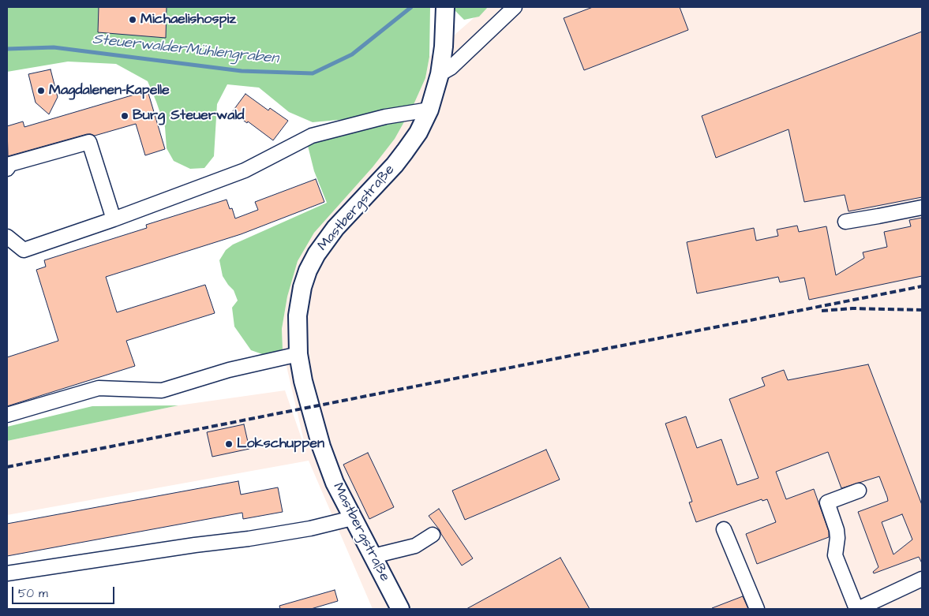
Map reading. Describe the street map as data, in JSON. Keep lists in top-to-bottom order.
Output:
{
  "streets": {
    "main road": ["Mastbergstraße"]
  },
  "water": ["SteuerwalderMühlengraben"],
  "places": [
    "Michaelishospiz",
    "Magdalenen-Kapelle",
    "Burg Steuerwald",
    "Lokschuppen"
  ],
  "scale_bar": "50 m"
}
